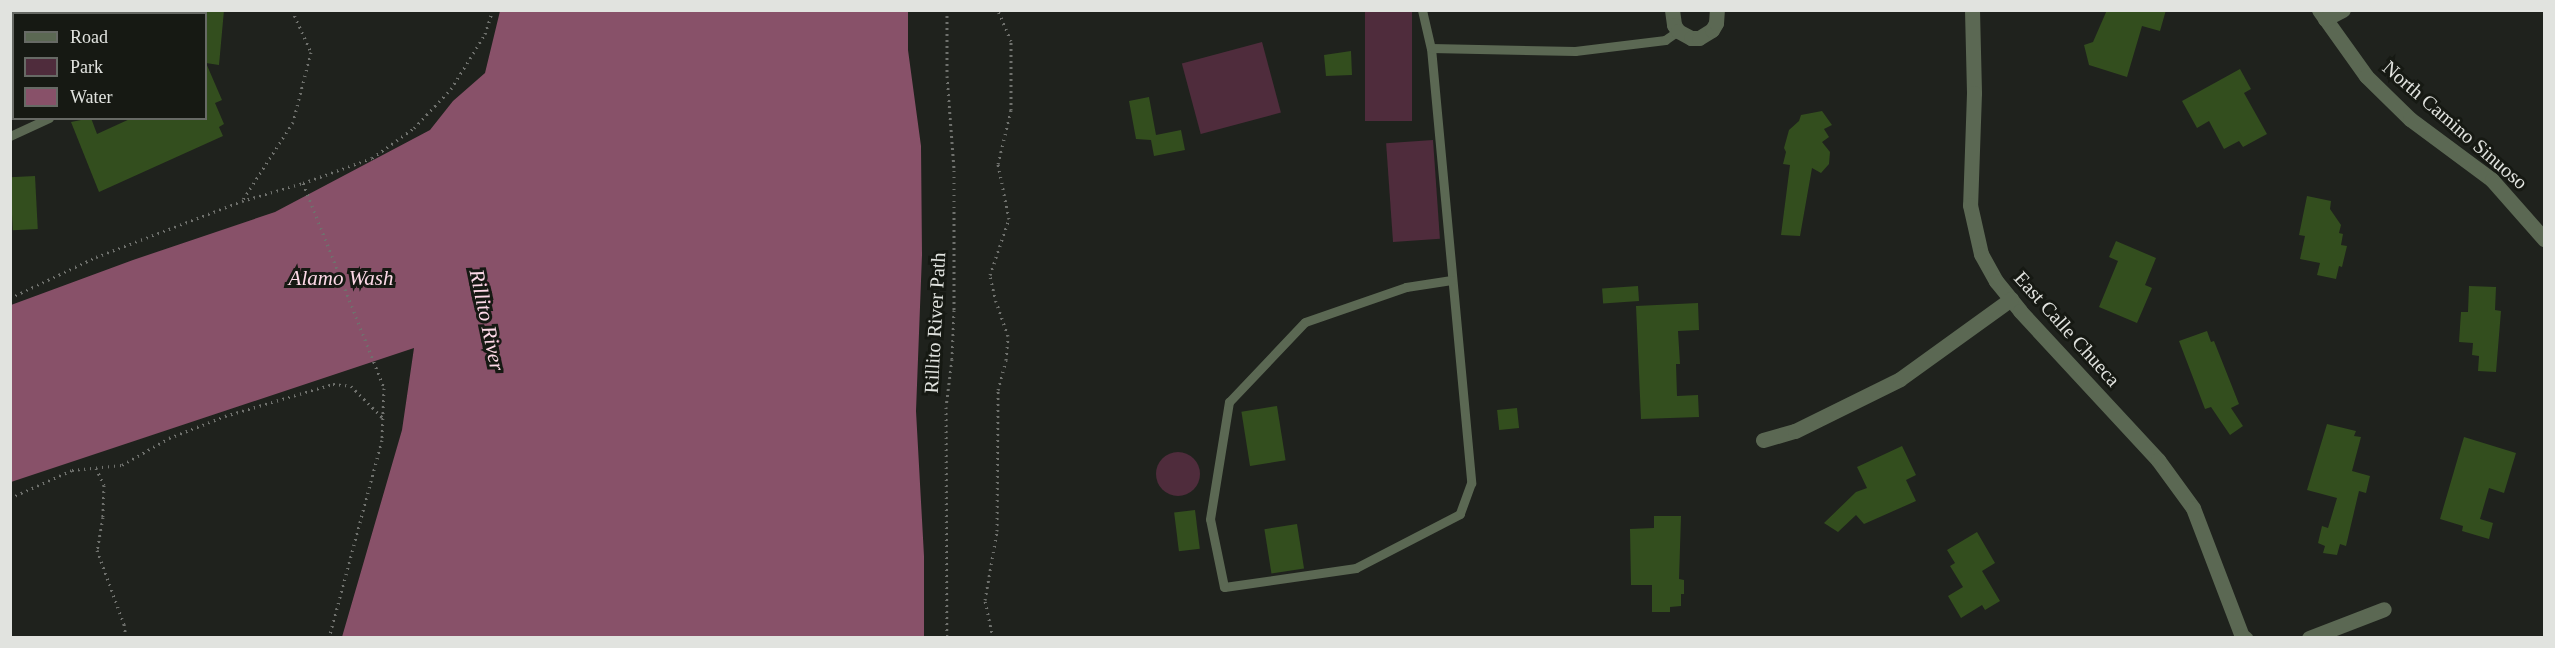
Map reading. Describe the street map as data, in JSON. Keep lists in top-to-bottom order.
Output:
{
  "streets": {
    "street": ["North Camino Sinuoso", "East Calle Chueca"],
    "path": ["Rillito River Path"]
  },
  "water": ["Alamo Wash", "Rillito River"],
  "legend": ["Road", "Park", "Water"]
}
